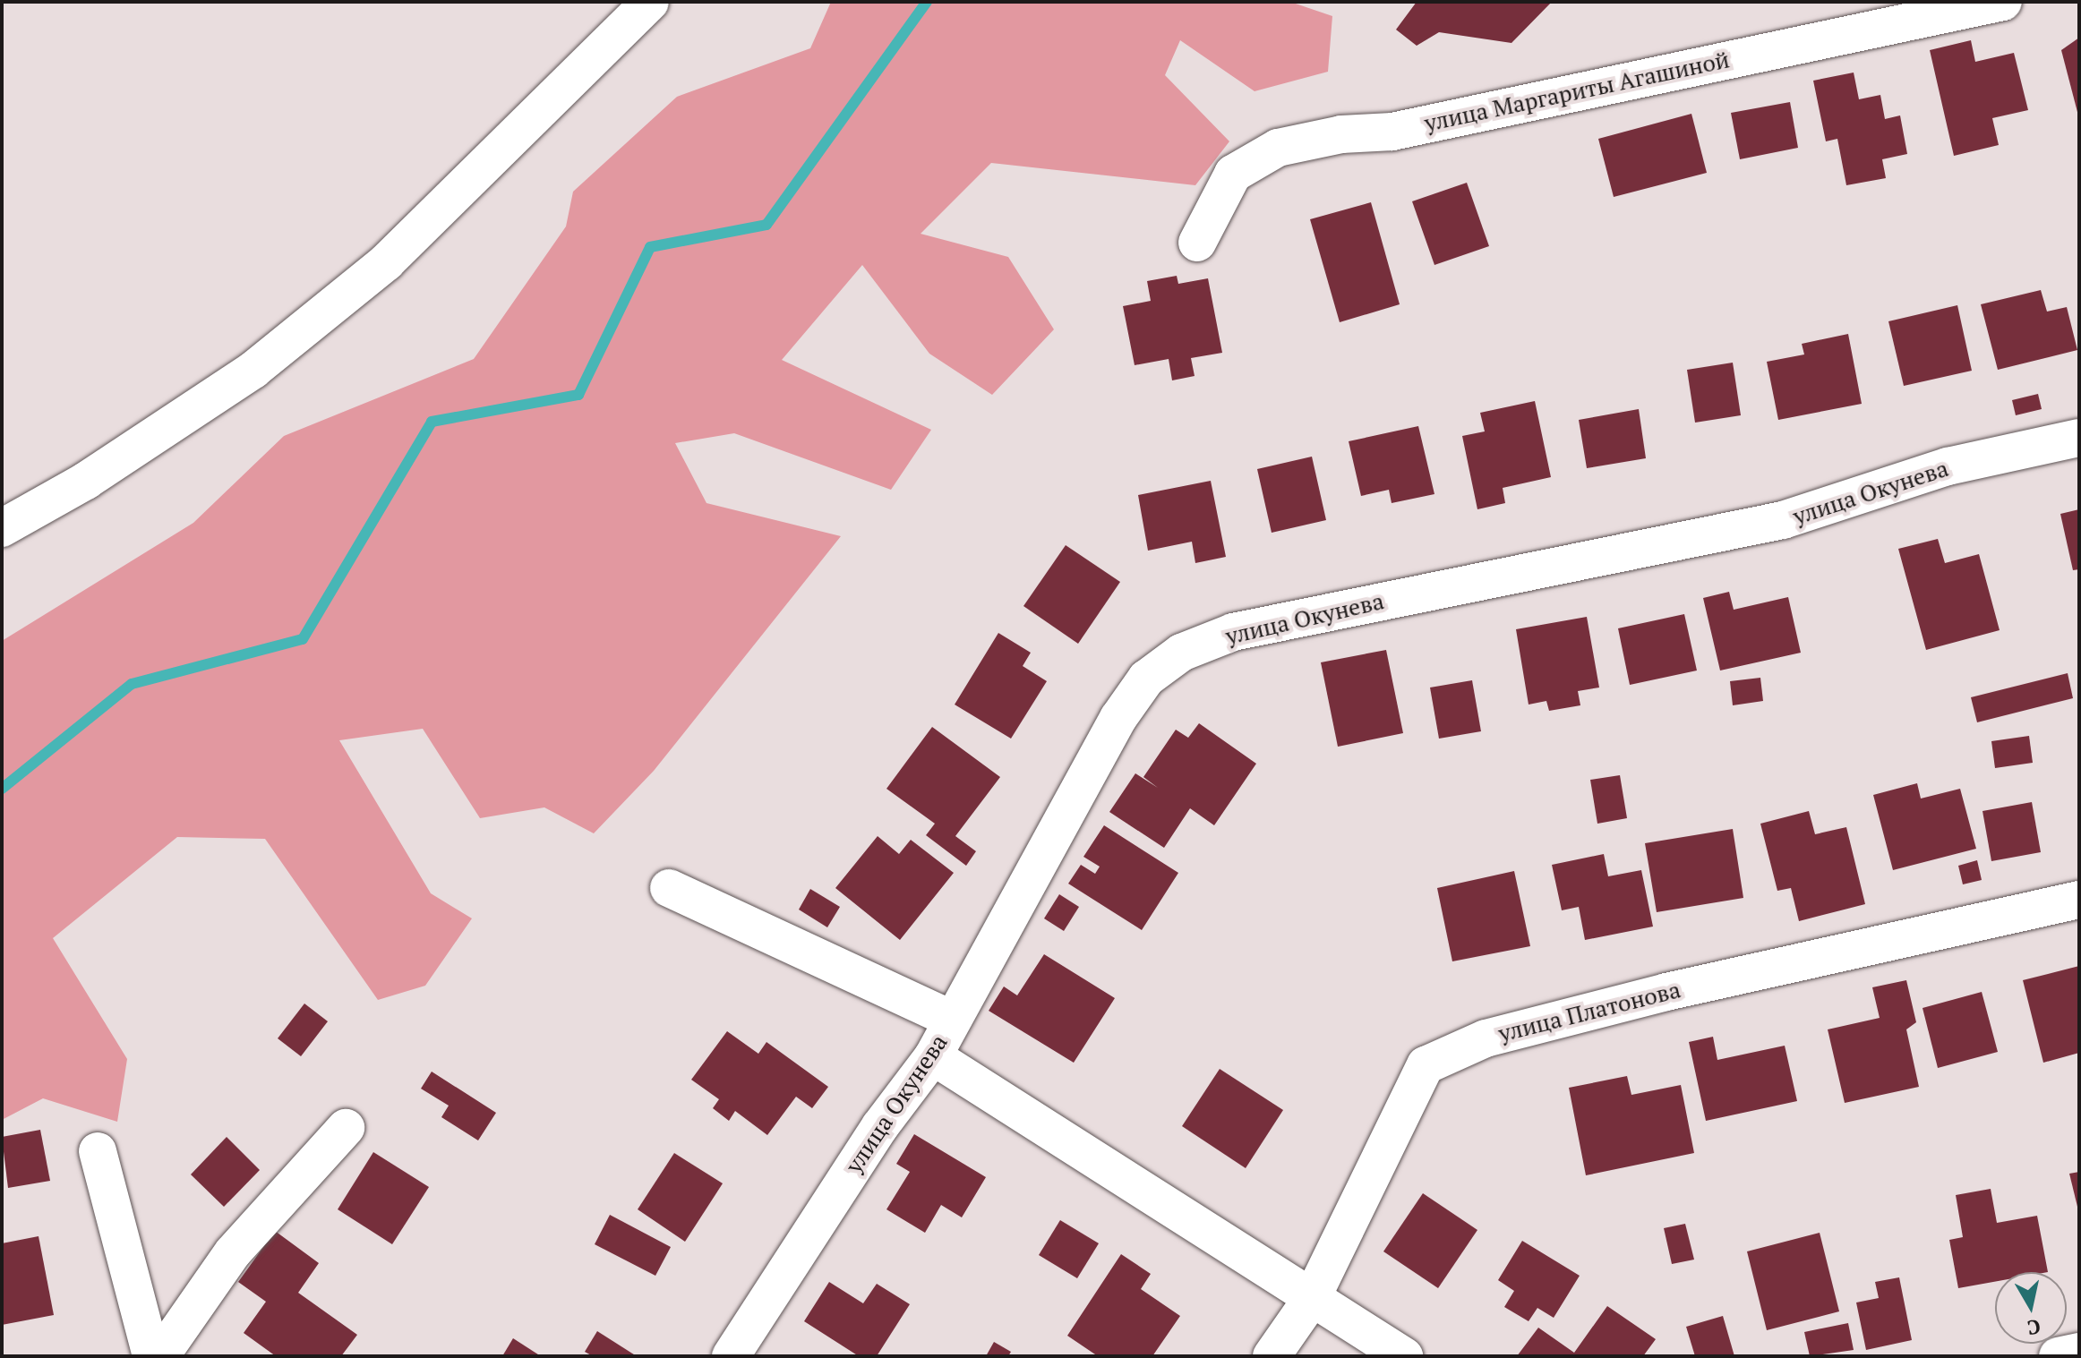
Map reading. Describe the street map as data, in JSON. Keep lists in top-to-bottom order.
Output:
{
  "streets": {
    "street": ["улица Маргариты Агашиной", "улица Окунева", "улица Платонова"]
  },
  "north": "bottom"
}
